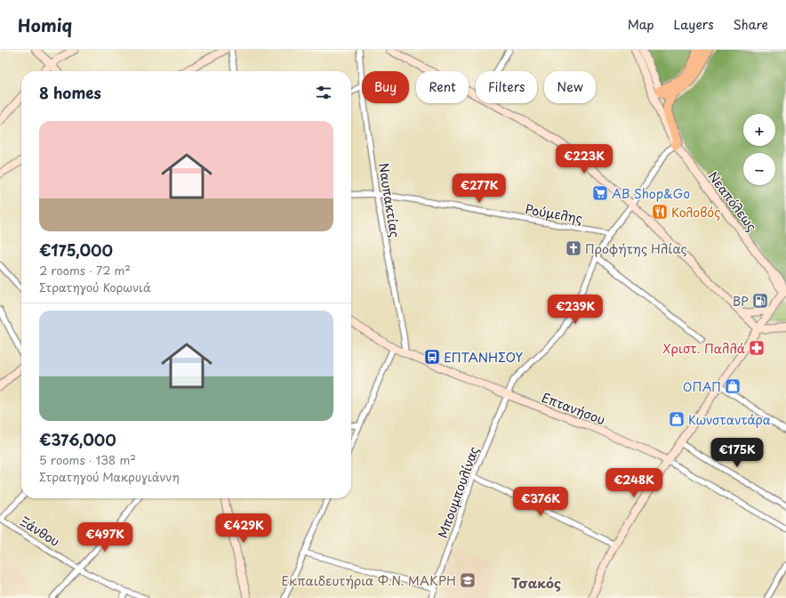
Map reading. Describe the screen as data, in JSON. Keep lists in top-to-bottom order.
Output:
{
  "streets": {
    "street": [
      "Ναυπακτίας",
      "Νεαπόλεως",
      "Ρούμελης",
      "Επτανήσου",
      "Μπουμπουλίνας",
      "Ξάνθου"
    ]
  },
  "crossings": [
    ["Ναυπακτίας", "Ρούμελης"],
    ["Ναυπακτίας", "Επτανήσου"],
    ["Νεαπόλεως", "Μπουμπουλίνας"],
    ["Ρούμελης", "Μπουμπουλίνας"],
    ["Επτανήσου", "Μπουμπουλίνας"]
  ],
  "districts": ["Τσακός"],
  "places": {
    "supermarket": ["ΑΒ Shop&Go"],
    "restaurant": ["Κολοβός"],
    "church": ["Προφήτης Ηλίας"],
    "fuel station": ["BP"],
    "pharmacy": ["Χριστ. Παλλά"],
    "bus stop": ["ΕΠΤΑΝΗΣΟΥ"],
    "shop": ["ΟΠΑΠ", "Κωνσταντάρα"],
    "school or university": ["Εκπαιδευτήρια Φ.Ν. ΜΑΚΡΗ"]
  },
  "page": {
    "header": "Homiq",
    "nav": ["Map", "Layers", "Share"],
    "chip": [
      "Buy",
      "Rent",
      "Filters",
      "New"
    ],
    "heading": "8 homes",
    "map_buttons": ["+", "−"],
    "list": [
      {
        "name": "€175,000",
        "note": "2 rooms · 72 m² · Στρατηγού Κορωνιά"
      },
      {
        "name": "€376,000",
        "note": "5 rooms · 138 m² · Στρατηγού Μακρυγιάννη"
      }
    ],
    "price": [
      "€223K",
      "€277K",
      "€239K",
      "€175K",
      "€248K",
      "€376K",
      "€429K",
      "€497K"
    ]
  }
}
